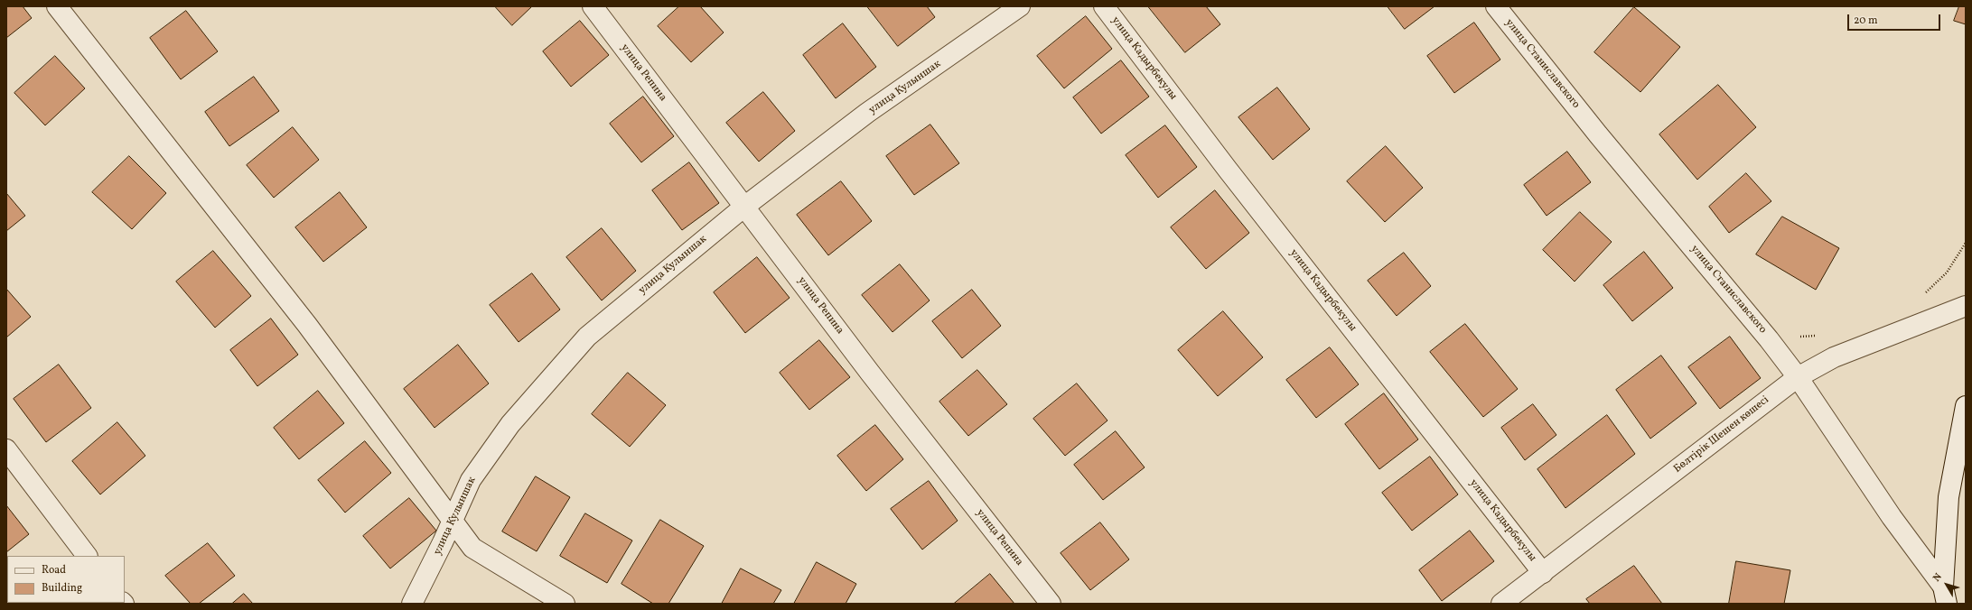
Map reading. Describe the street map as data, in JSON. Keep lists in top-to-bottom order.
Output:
{
  "streets": {
    "street": [
      "улица Кадырбекулы",
      "улица Станиславского",
      "улица Репина",
      "улица Кулыншак",
      "Бөлтірік Шешен көшесі"
    ]
  },
  "crossings": [
    ["улица Кадырбекулы", "Бөлтірік Шешен көшесі"],
    ["улица Станиславского", "Бөлтірік Шешен көшесі"],
    ["улица Репина", "улица Кулыншак"]
  ],
  "legend": ["Road", "Building"],
  "scale_bar": "20 m",
  "north": "top left"
}
